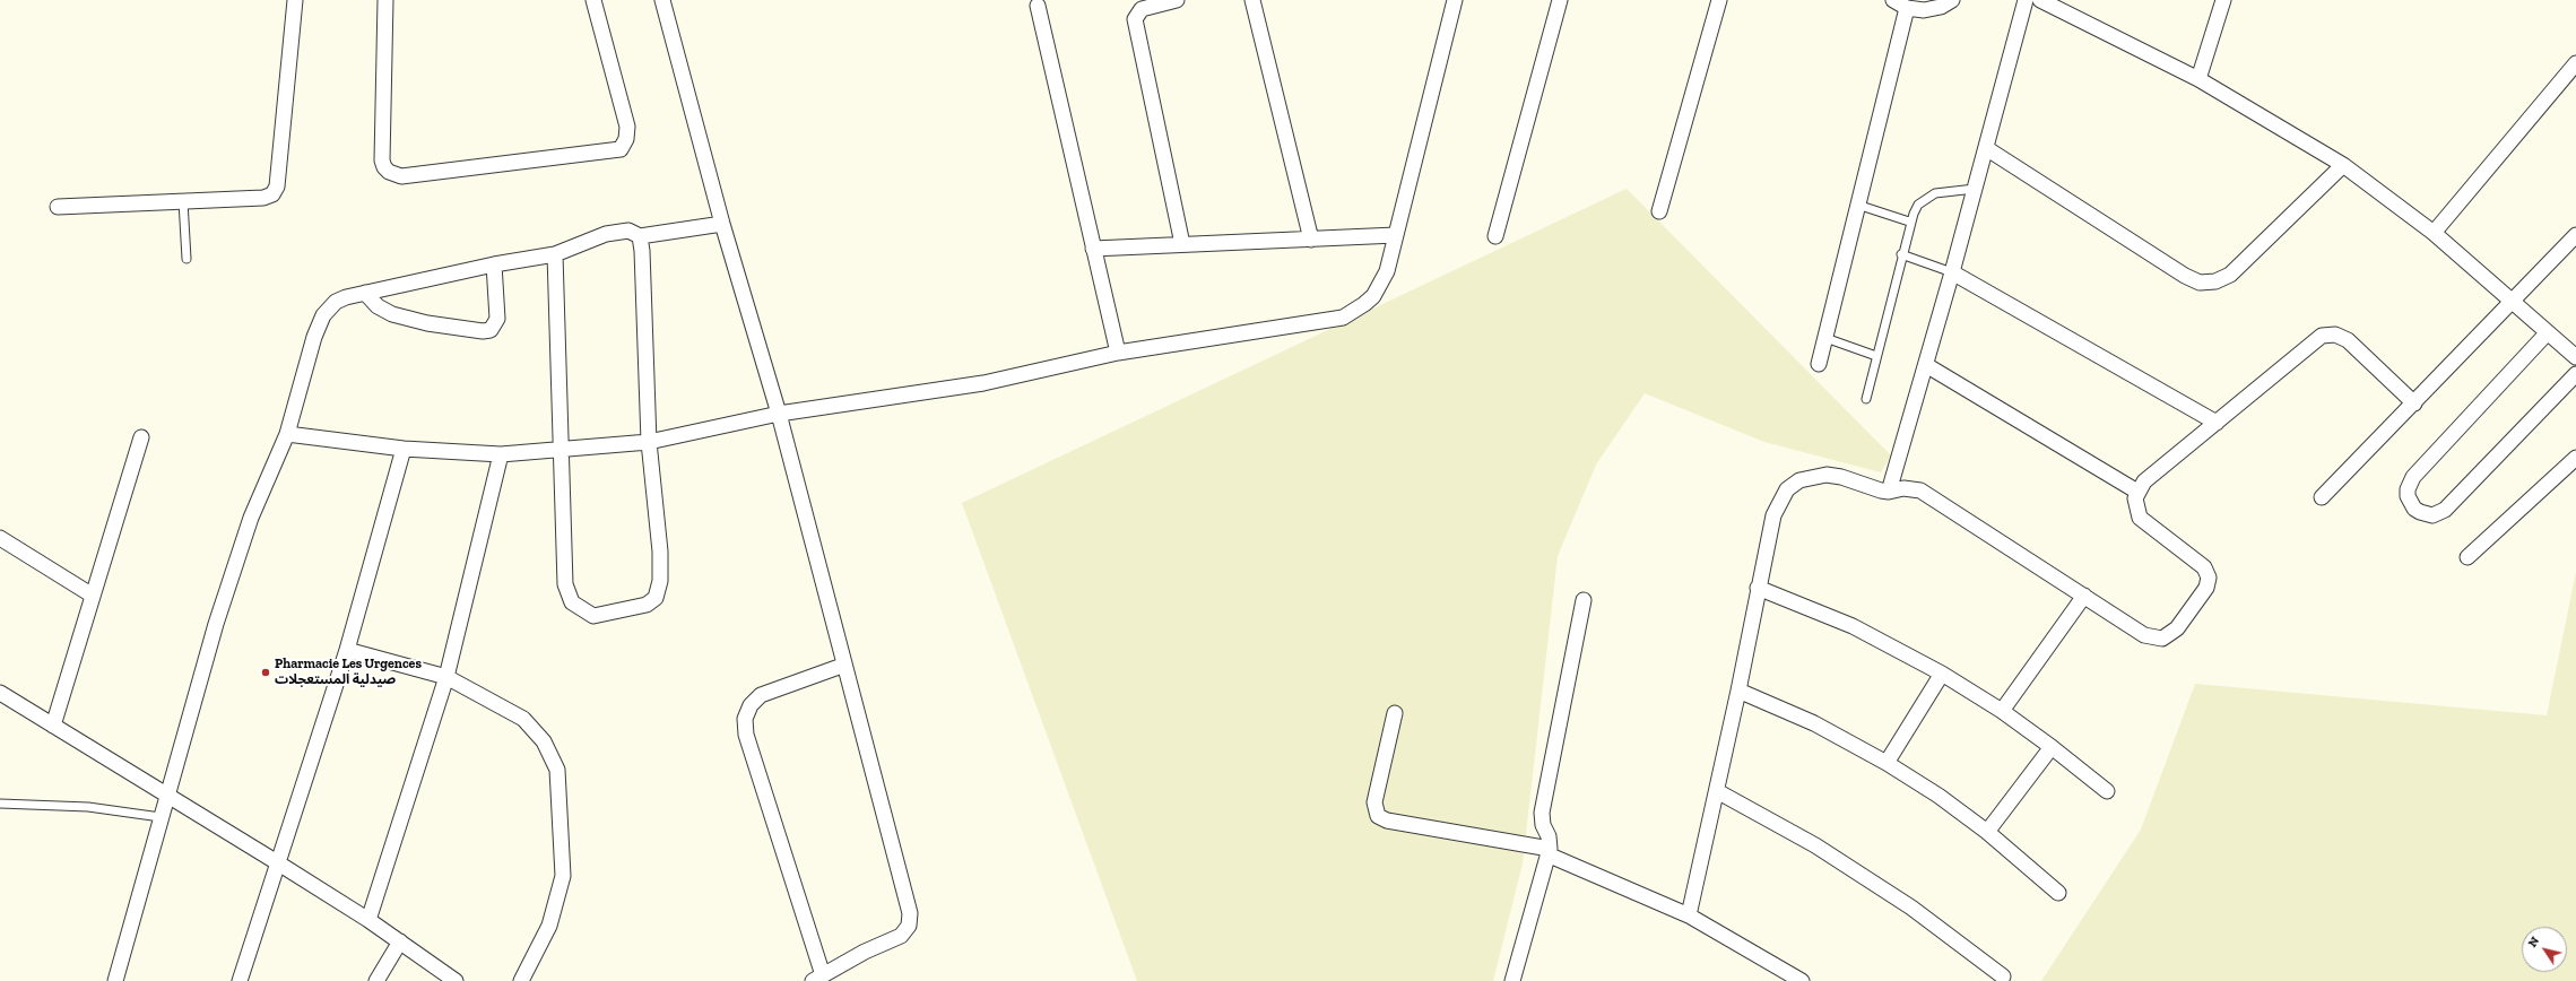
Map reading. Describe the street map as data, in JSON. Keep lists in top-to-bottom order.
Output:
{
  "places": ["Pharmacie Les Urgences صيدلية المستعجلات"],
  "north": "top left"
}
